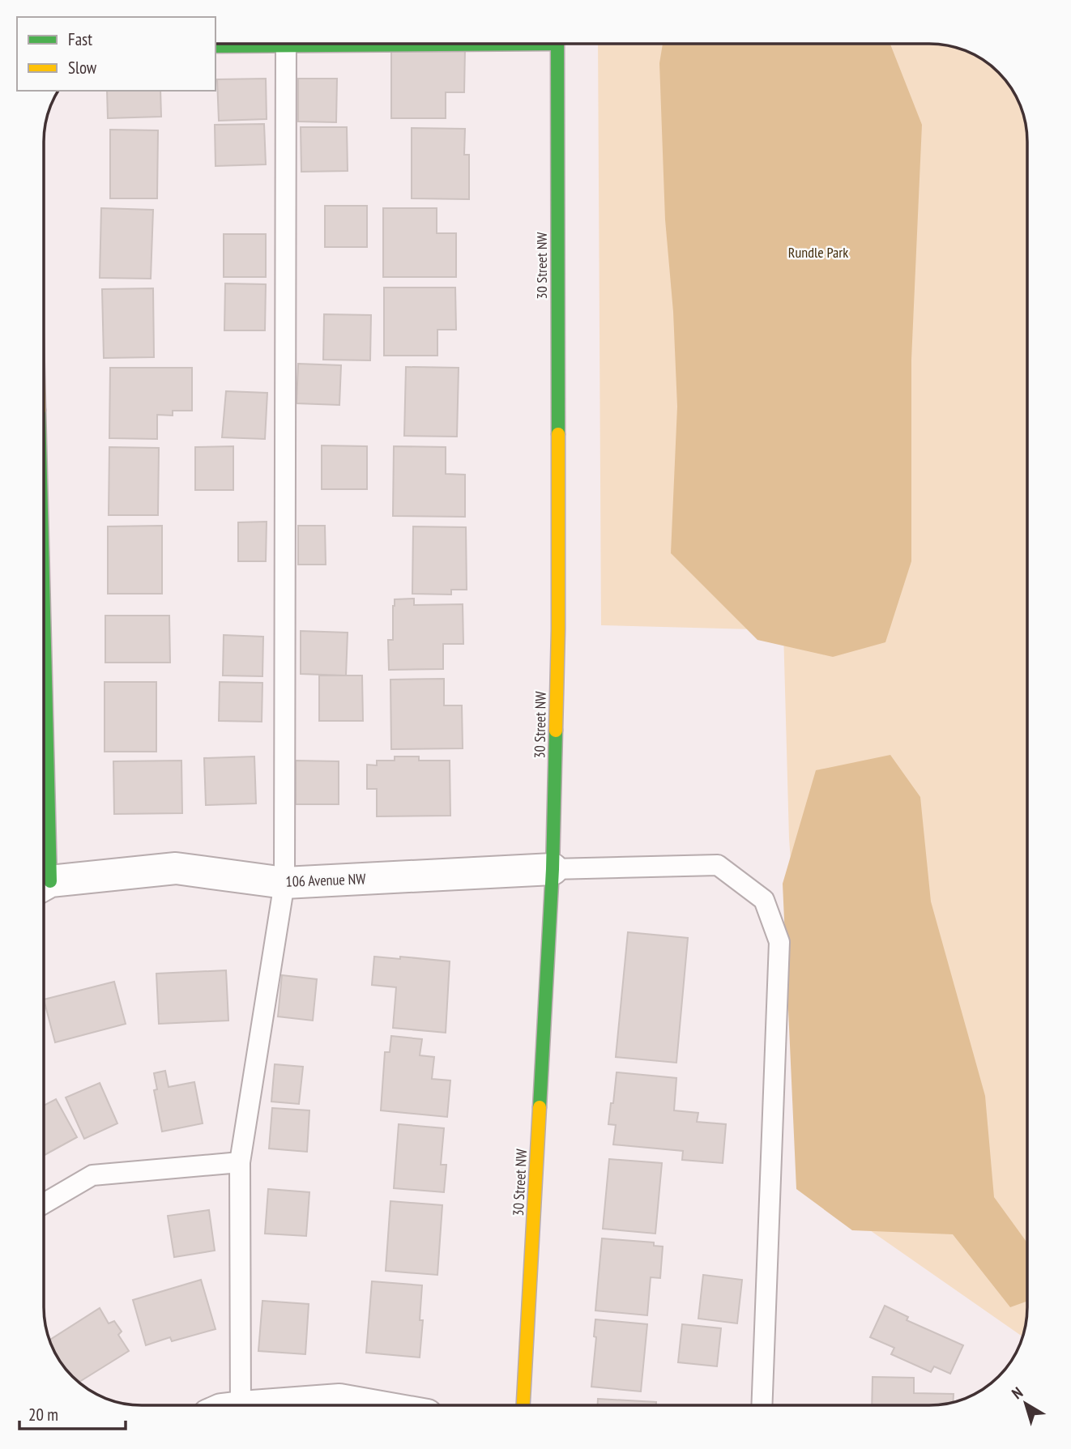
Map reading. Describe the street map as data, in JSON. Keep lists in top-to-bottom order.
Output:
{
  "streets": {
    "street": ["30 Street NW", "106 Avenue NW"]
  },
  "crossings": [
    ["30 Street NW", "106 Avenue NW"]
  ],
  "parks": ["Rundle Park"],
  "legend": ["Fast", "Slow"],
  "scale_bar": "20 m",
  "north": "top left"
}
